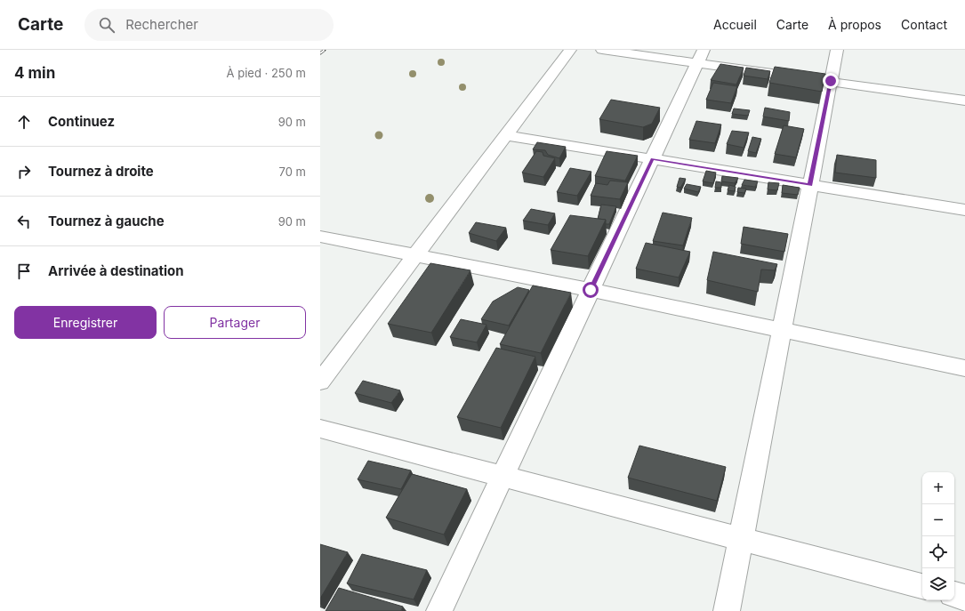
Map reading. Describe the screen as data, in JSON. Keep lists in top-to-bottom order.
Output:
{
  "page": {
    "header": "Carte",
    "search": "Rechercher",
    "nav": [
      "Accueil",
      "Carte",
      "À propos",
      "Contact"
    ],
    "heading": ["4 min", "À pied · 250 m"],
    "list": [
      ["Continuez", "90 m"],
      ["Tournez à droite", "70 m"],
      ["Tournez à gauche", "90 m"],
      "Arrivée à destination"
    ],
    "buttons": ["Enregistrer", "Partager"],
    "map_buttons": ["+", "−"]
  }
}
